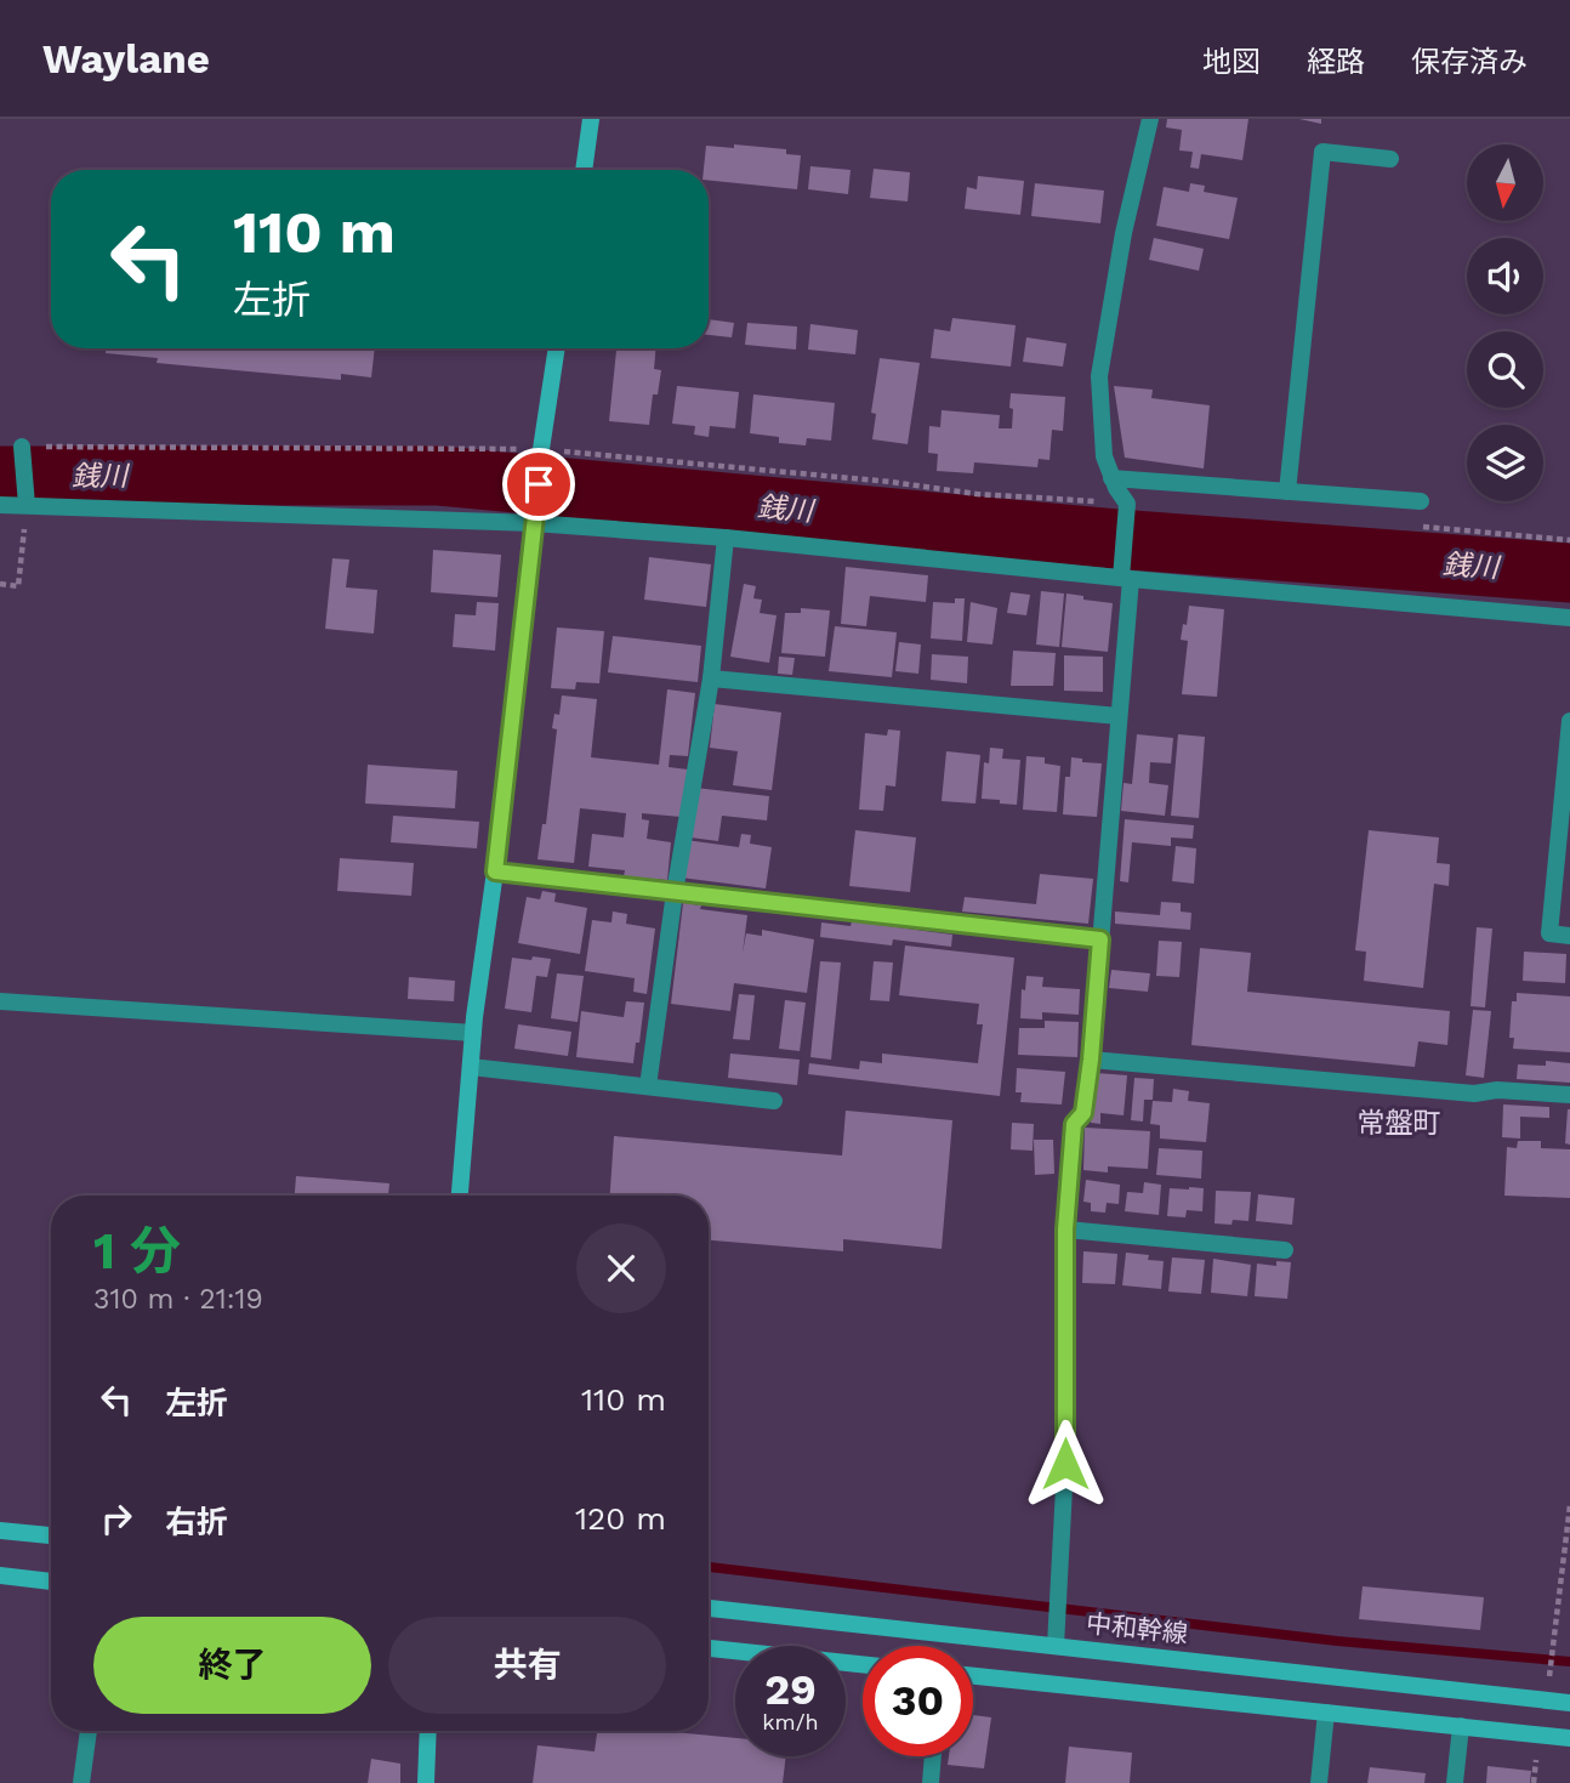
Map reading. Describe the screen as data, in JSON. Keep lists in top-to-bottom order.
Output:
{
  "streets": {
    "main road": ["中和幹線"]
  },
  "districts": ["常盤町"],
  "water": ["銭川"],
  "north": "bottom",
  "page": {
    "header": "Waylane",
    "nav": ["地図", "経路", "保存済み"],
    "turn": ["110 m", "左折"],
    "heading": ["1 分", "310 m · 21:19"],
    "list": [
      {
        "name": "左折",
        "value": "110 m"
      },
      {
        "name": "右折",
        "value": "120 m"
      }
    ],
    "buttons": ["終了", "共有"],
    "speed": "29 km/h",
    "limit": "30"
  }
}
